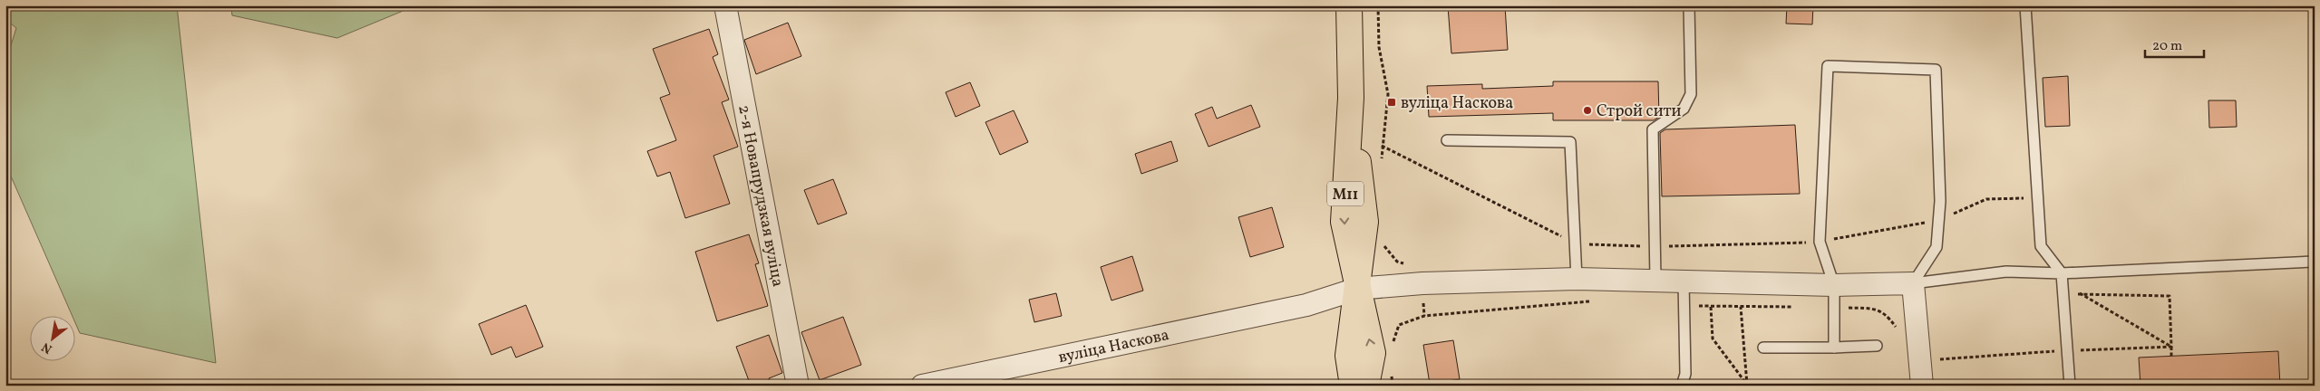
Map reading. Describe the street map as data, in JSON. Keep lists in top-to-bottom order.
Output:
{
  "streets": {
    "main road": ["М11"],
    "street": ["2-я Новапрудзкая вуліца", "вуліца Наскова"]
  },
  "crossings": [
    ["М11", "вуліца Наскова"]
  ],
  "places": {
    "transit": ["вуліца Наскова"],
    "other": ["Строй сити"]
  },
  "scale_bar": "20 m",
  "north": "bottom left"
}
